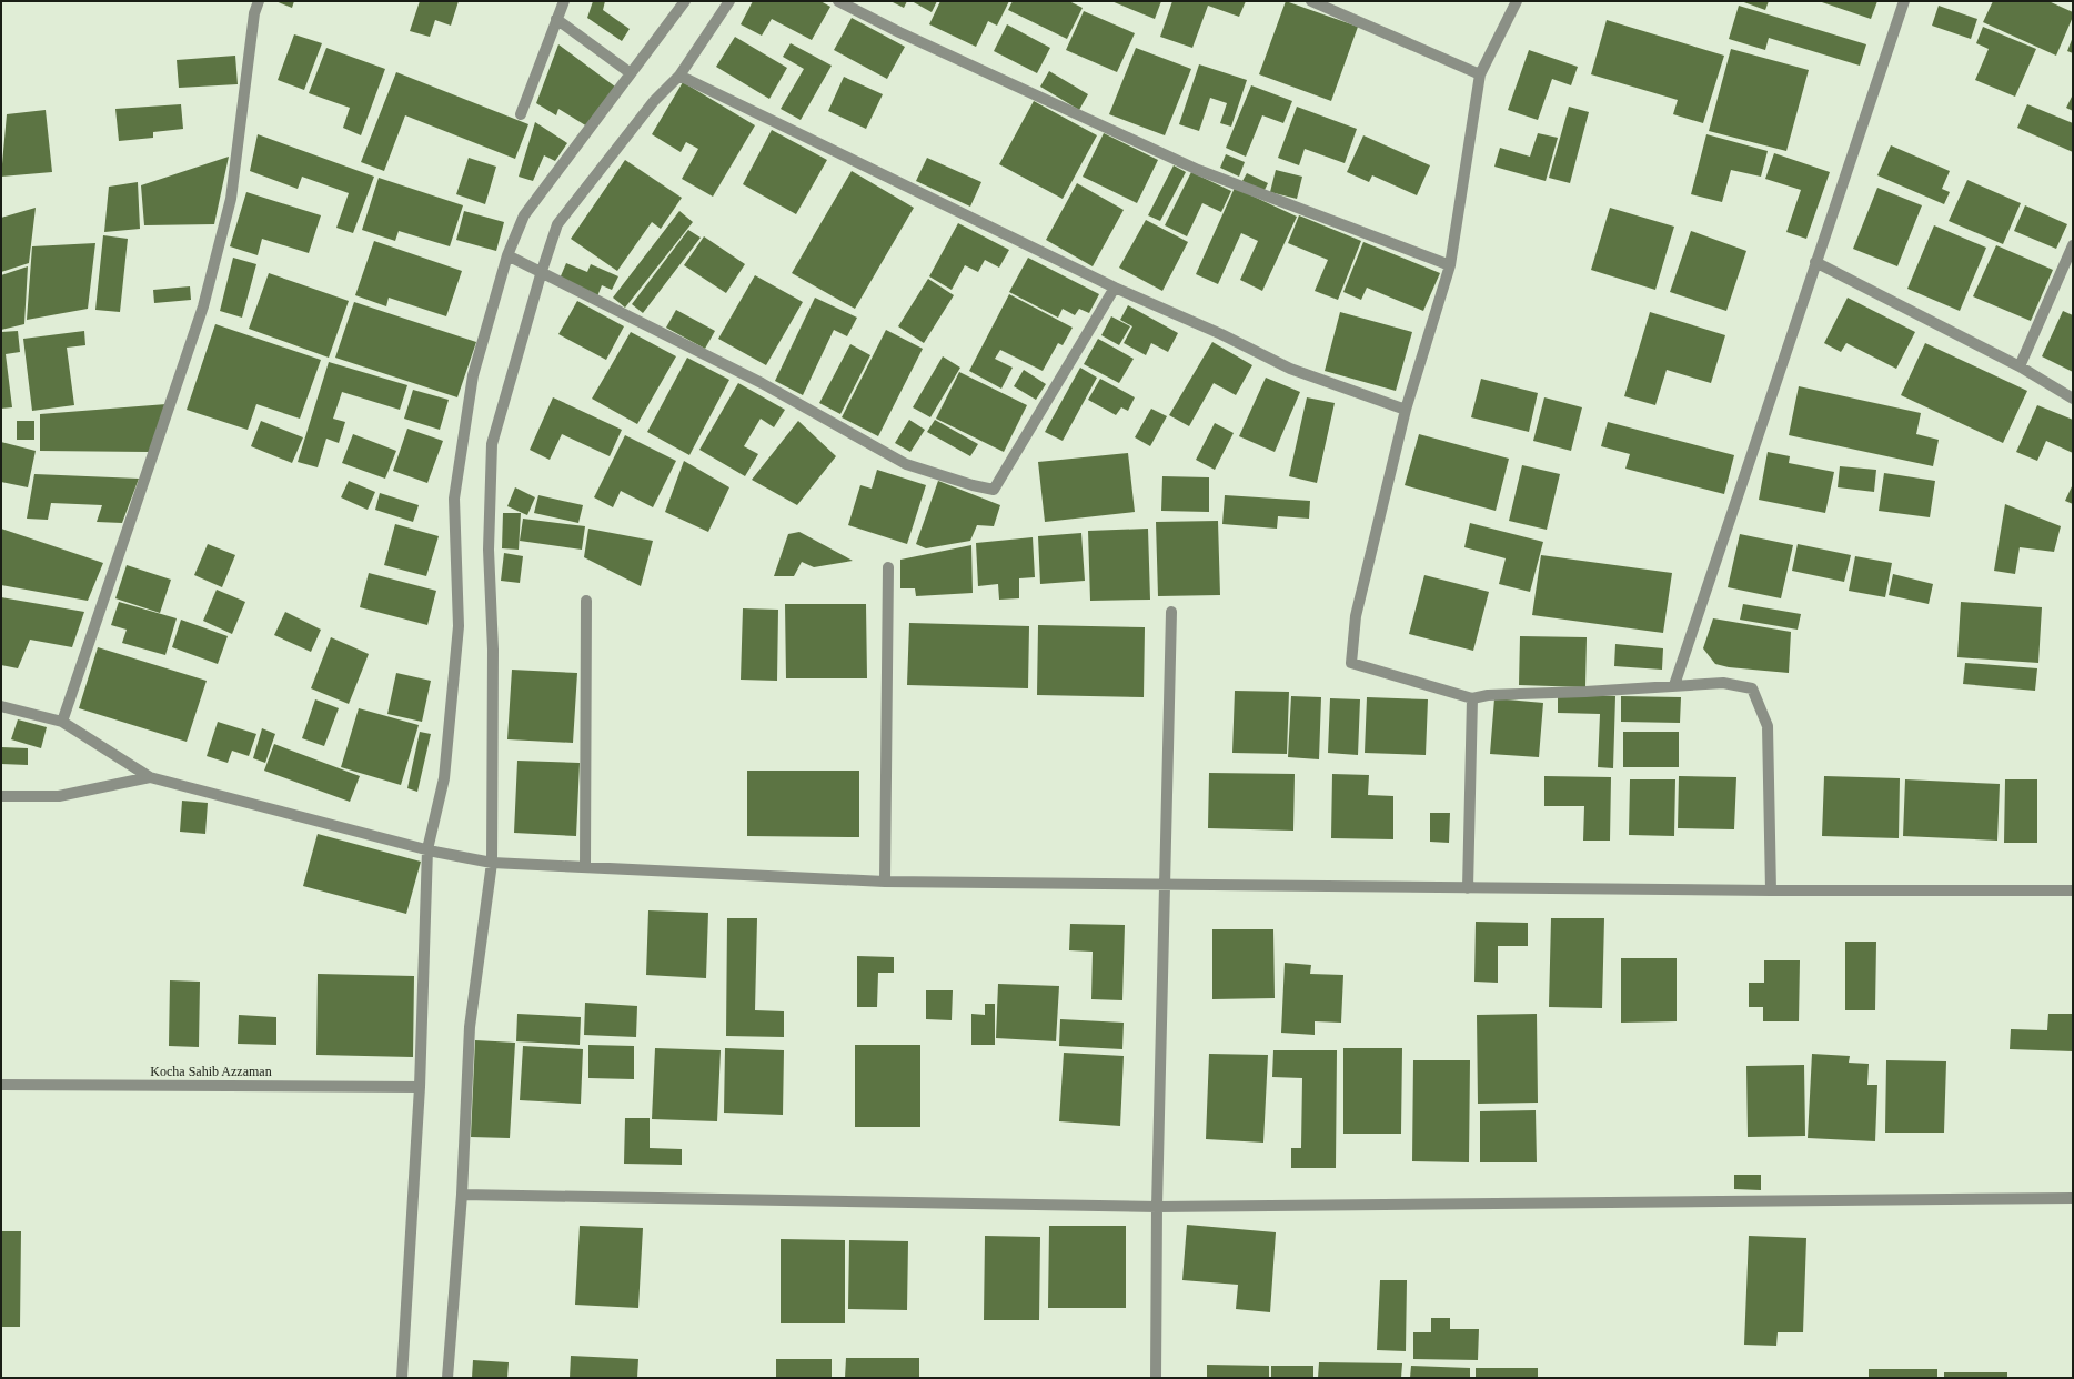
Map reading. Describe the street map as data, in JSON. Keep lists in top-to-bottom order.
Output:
{
  "streets": {
    "street": ["Kocha Sahib Azzaman"]
  }
}
